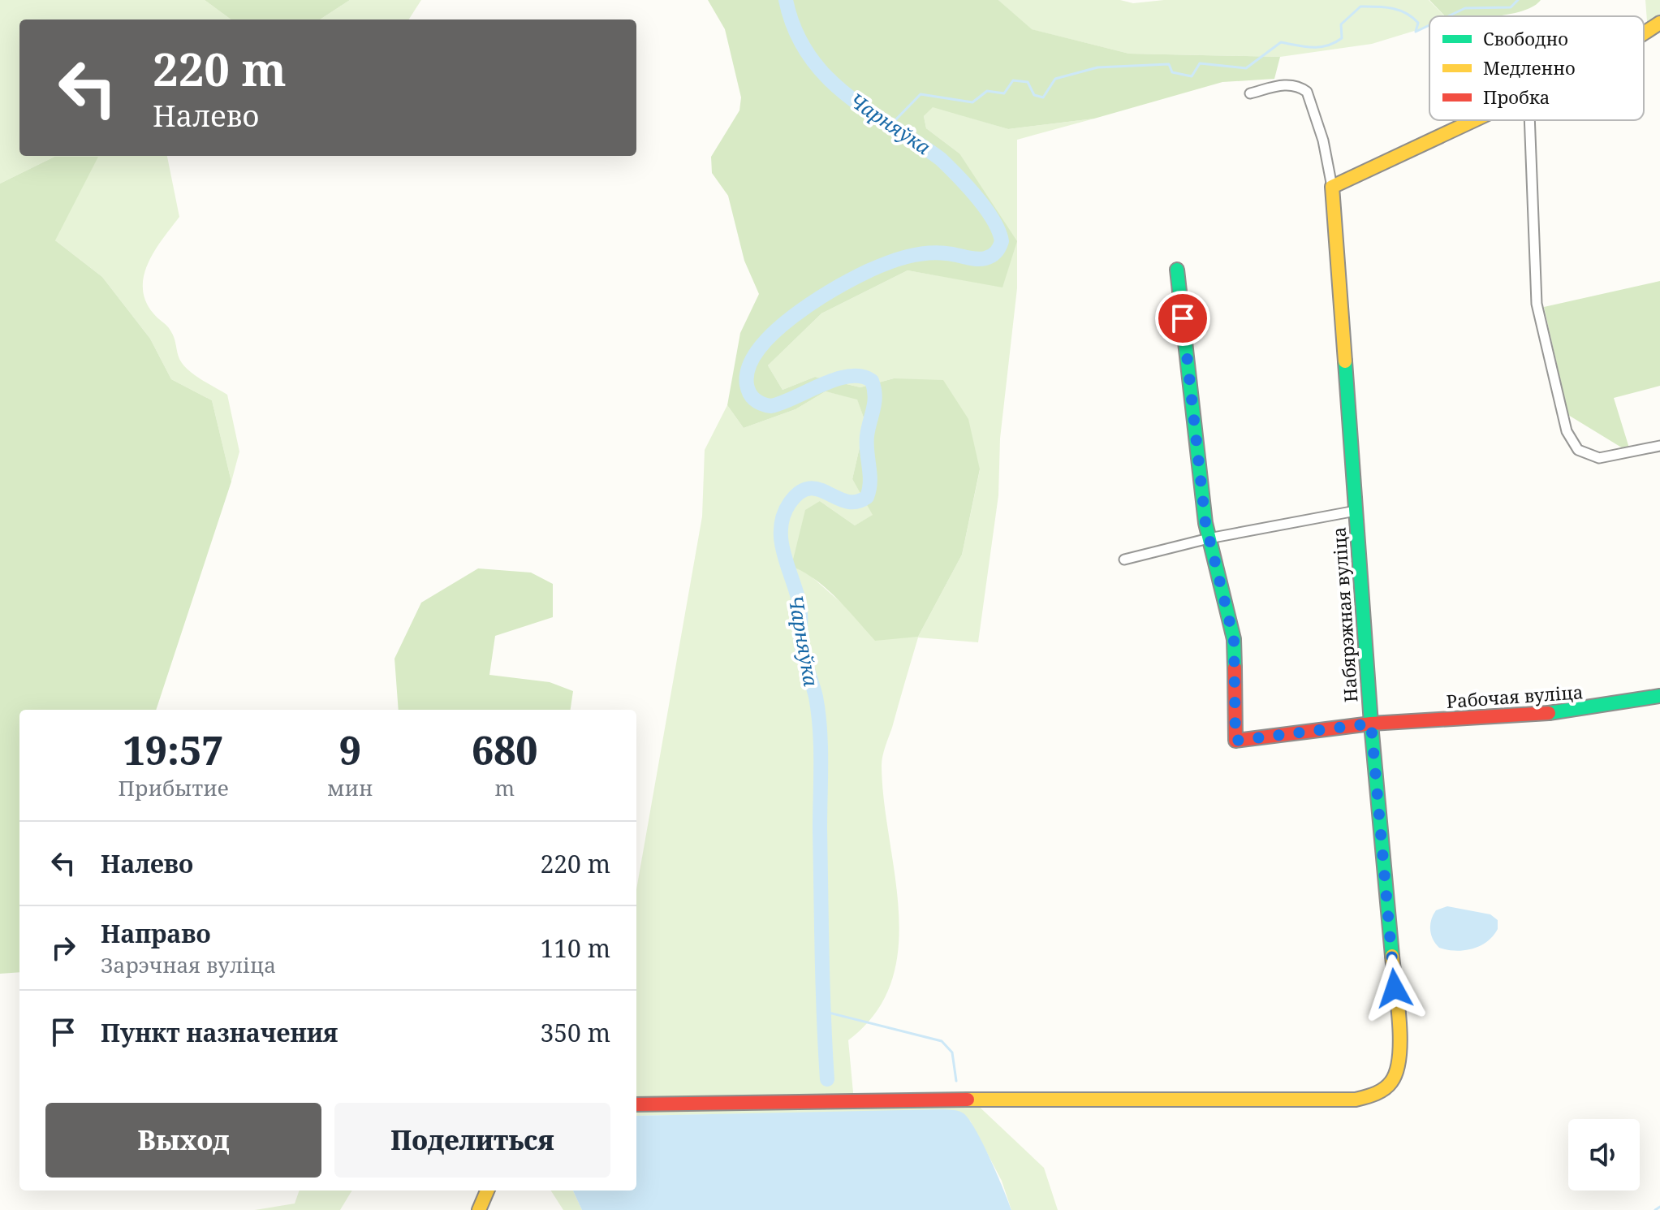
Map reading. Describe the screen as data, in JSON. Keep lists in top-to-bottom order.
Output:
{
  "streets": {
    "street": ["Набярэжная вуліца", "Рабочая вуліца"]
  },
  "crossings": [
    ["Набярэжная вуліца", "Рабочая вуліца"]
  ],
  "water": ["Чарняўка"],
  "legend": ["Свободно", "Медленно", "Пробка"],
  "page": {
    "turn": ["220 m", "Налево"],
    "eta": [
      "19:57",
      "Прибытие",
      "9",
      "мин",
      "680",
      "m"
    ],
    "list": [
      {
        "name": "Налево",
        "value": "220 m"
      },
      {
        "name": "Направо",
        "note": "Зарэчная вуліца",
        "value": "110 m"
      },
      {
        "name": "Пункт назначения",
        "value": "350 m"
      }
    ],
    "buttons": ["Выход", "Поделиться"]
  }
}
